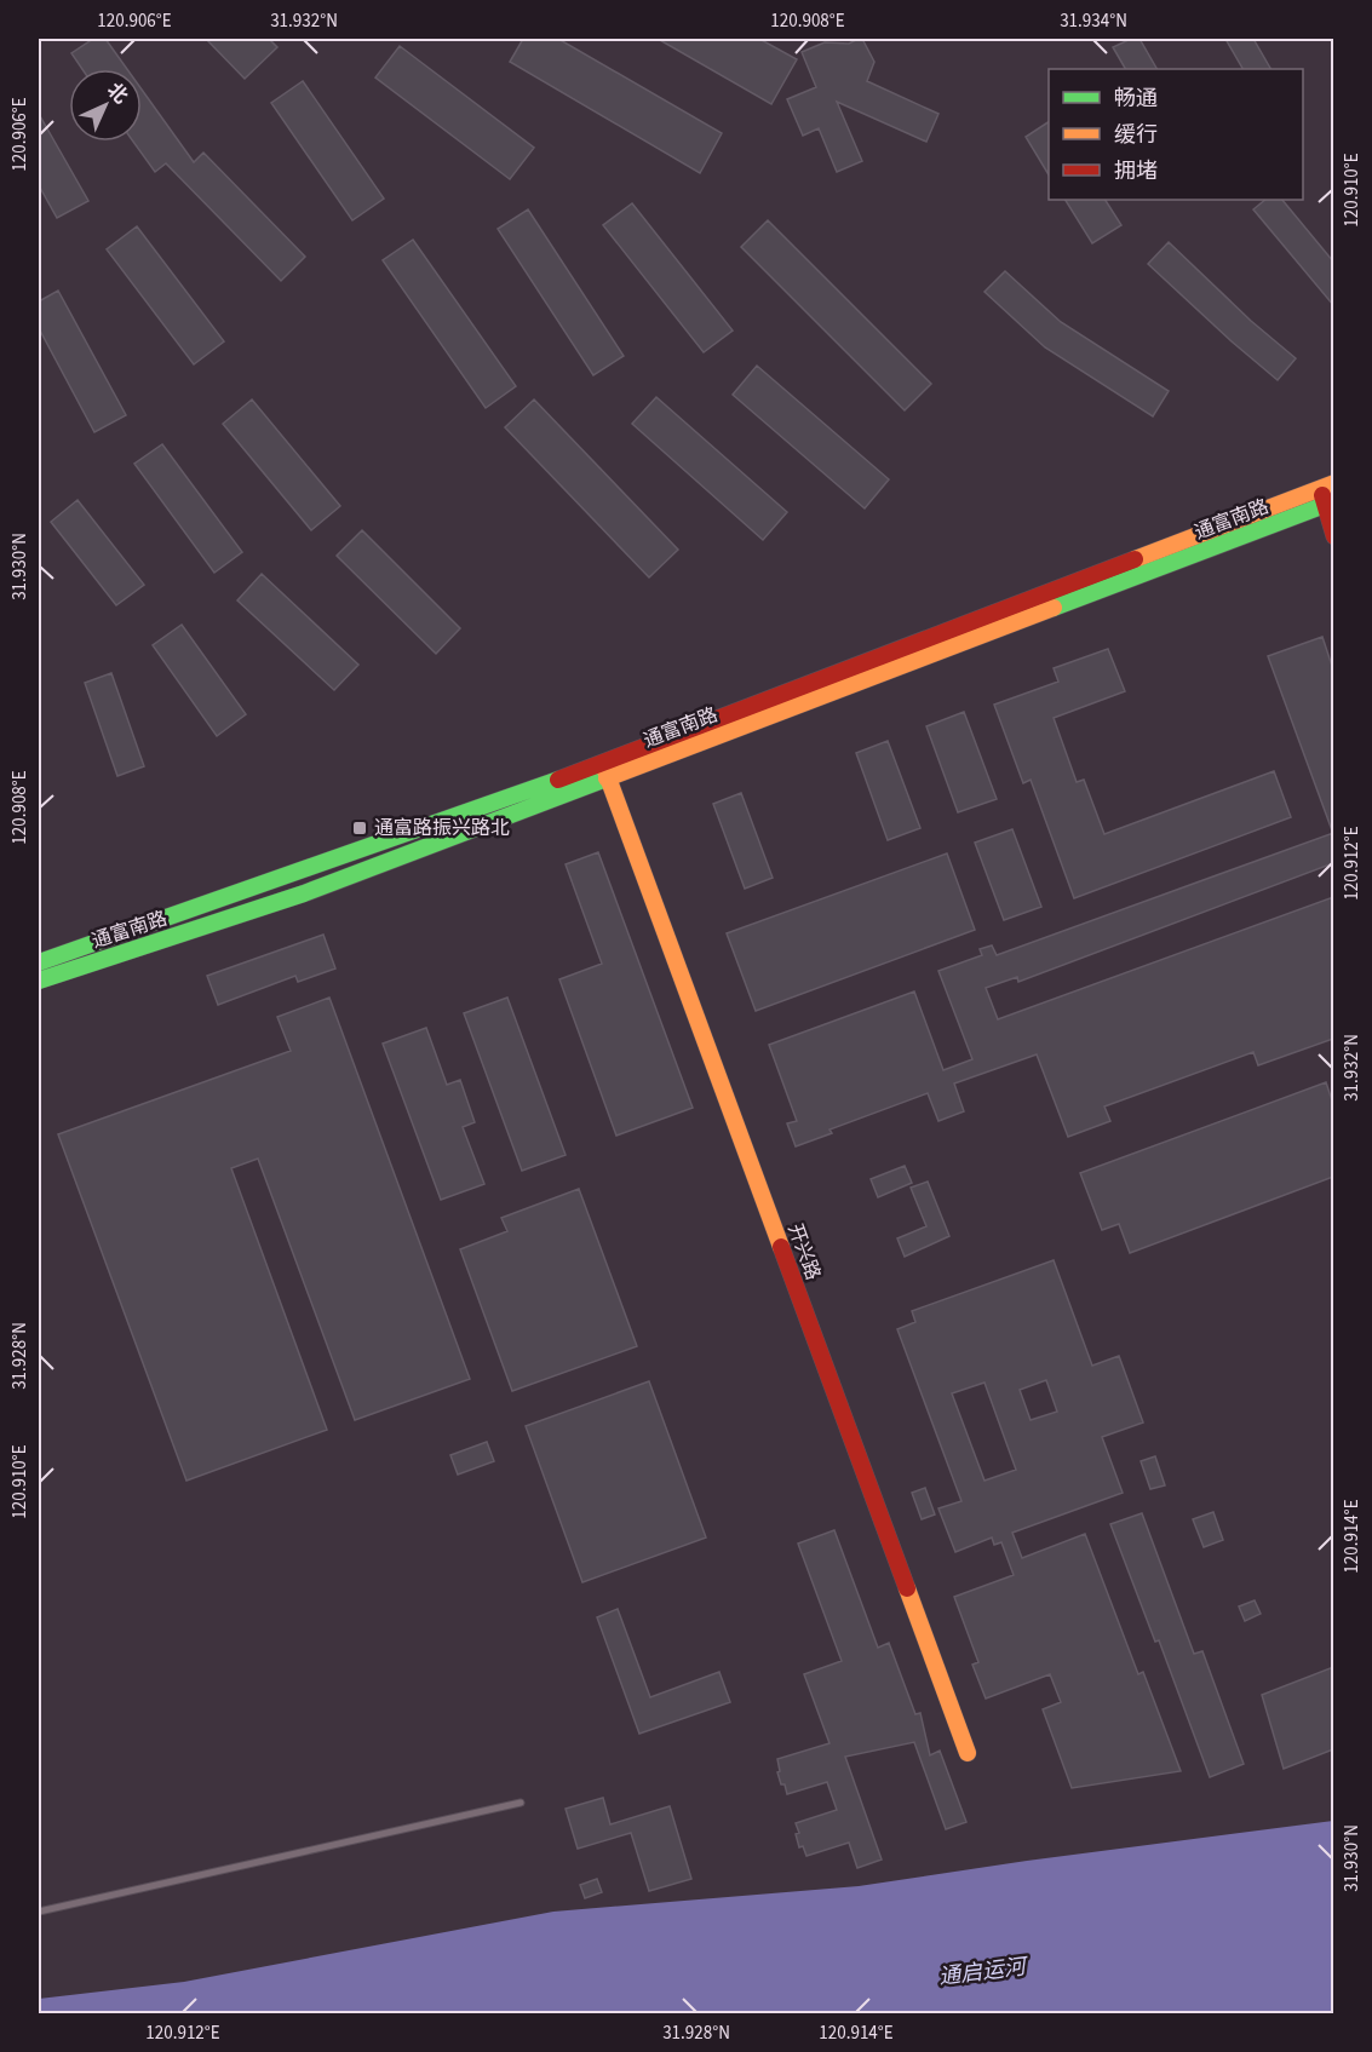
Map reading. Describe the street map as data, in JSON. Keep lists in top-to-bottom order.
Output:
{
  "streets": {
    "main road": ["通富南路", "开兴路"]
  },
  "crossings": [
    ["通富南路", "开兴路"]
  ],
  "water": ["通启运河"],
  "places": {
    "transit": ["通富路振兴路北"]
  },
  "legend": ["畅通", "缓行", "拥堵"],
  "north": "top right",
  "coordinates": [
    "120.906°E",
    "31.932°N",
    "120.908°E",
    "31.934°N",
    "120.910°E",
    "31.930°N",
    "120.912°E",
    "31.928°N",
    "120.914°E"
  ]
}
